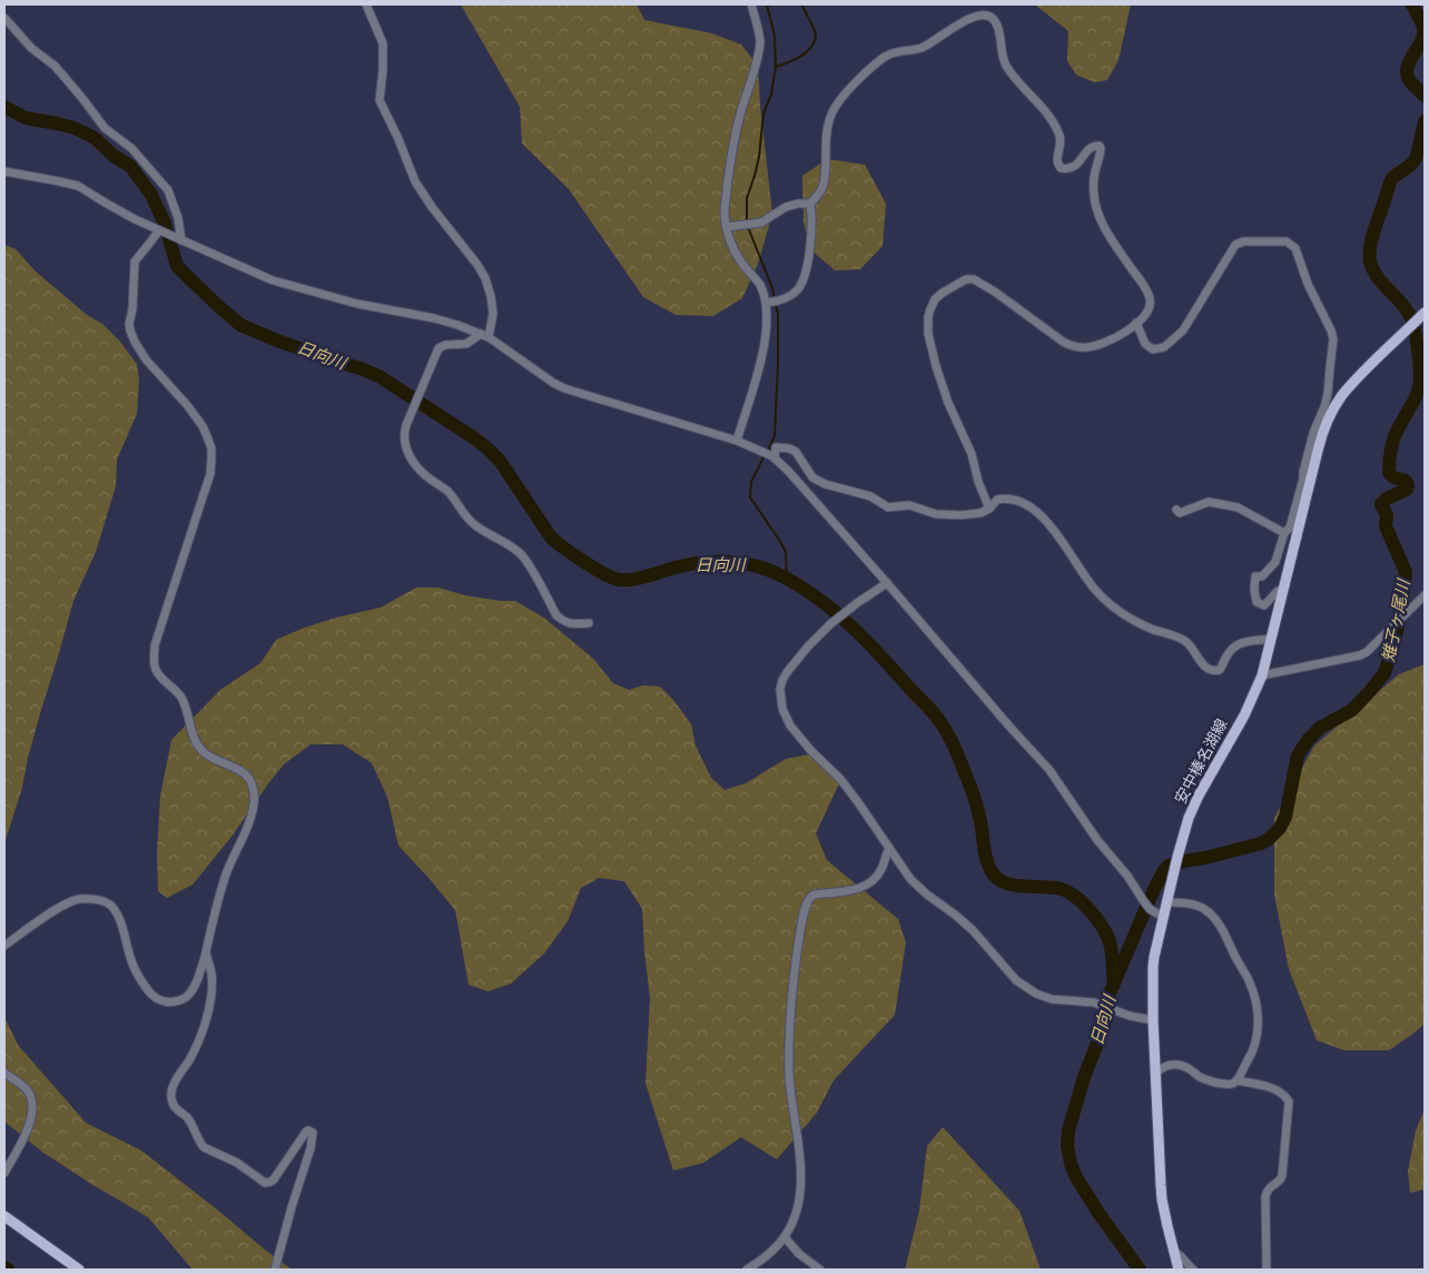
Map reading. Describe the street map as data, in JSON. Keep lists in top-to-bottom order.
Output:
{
  "streets": {
    "main road": ["安中榛名湖線"]
  },
  "water": ["日向川", "雉子ヶ尾川"]
}
